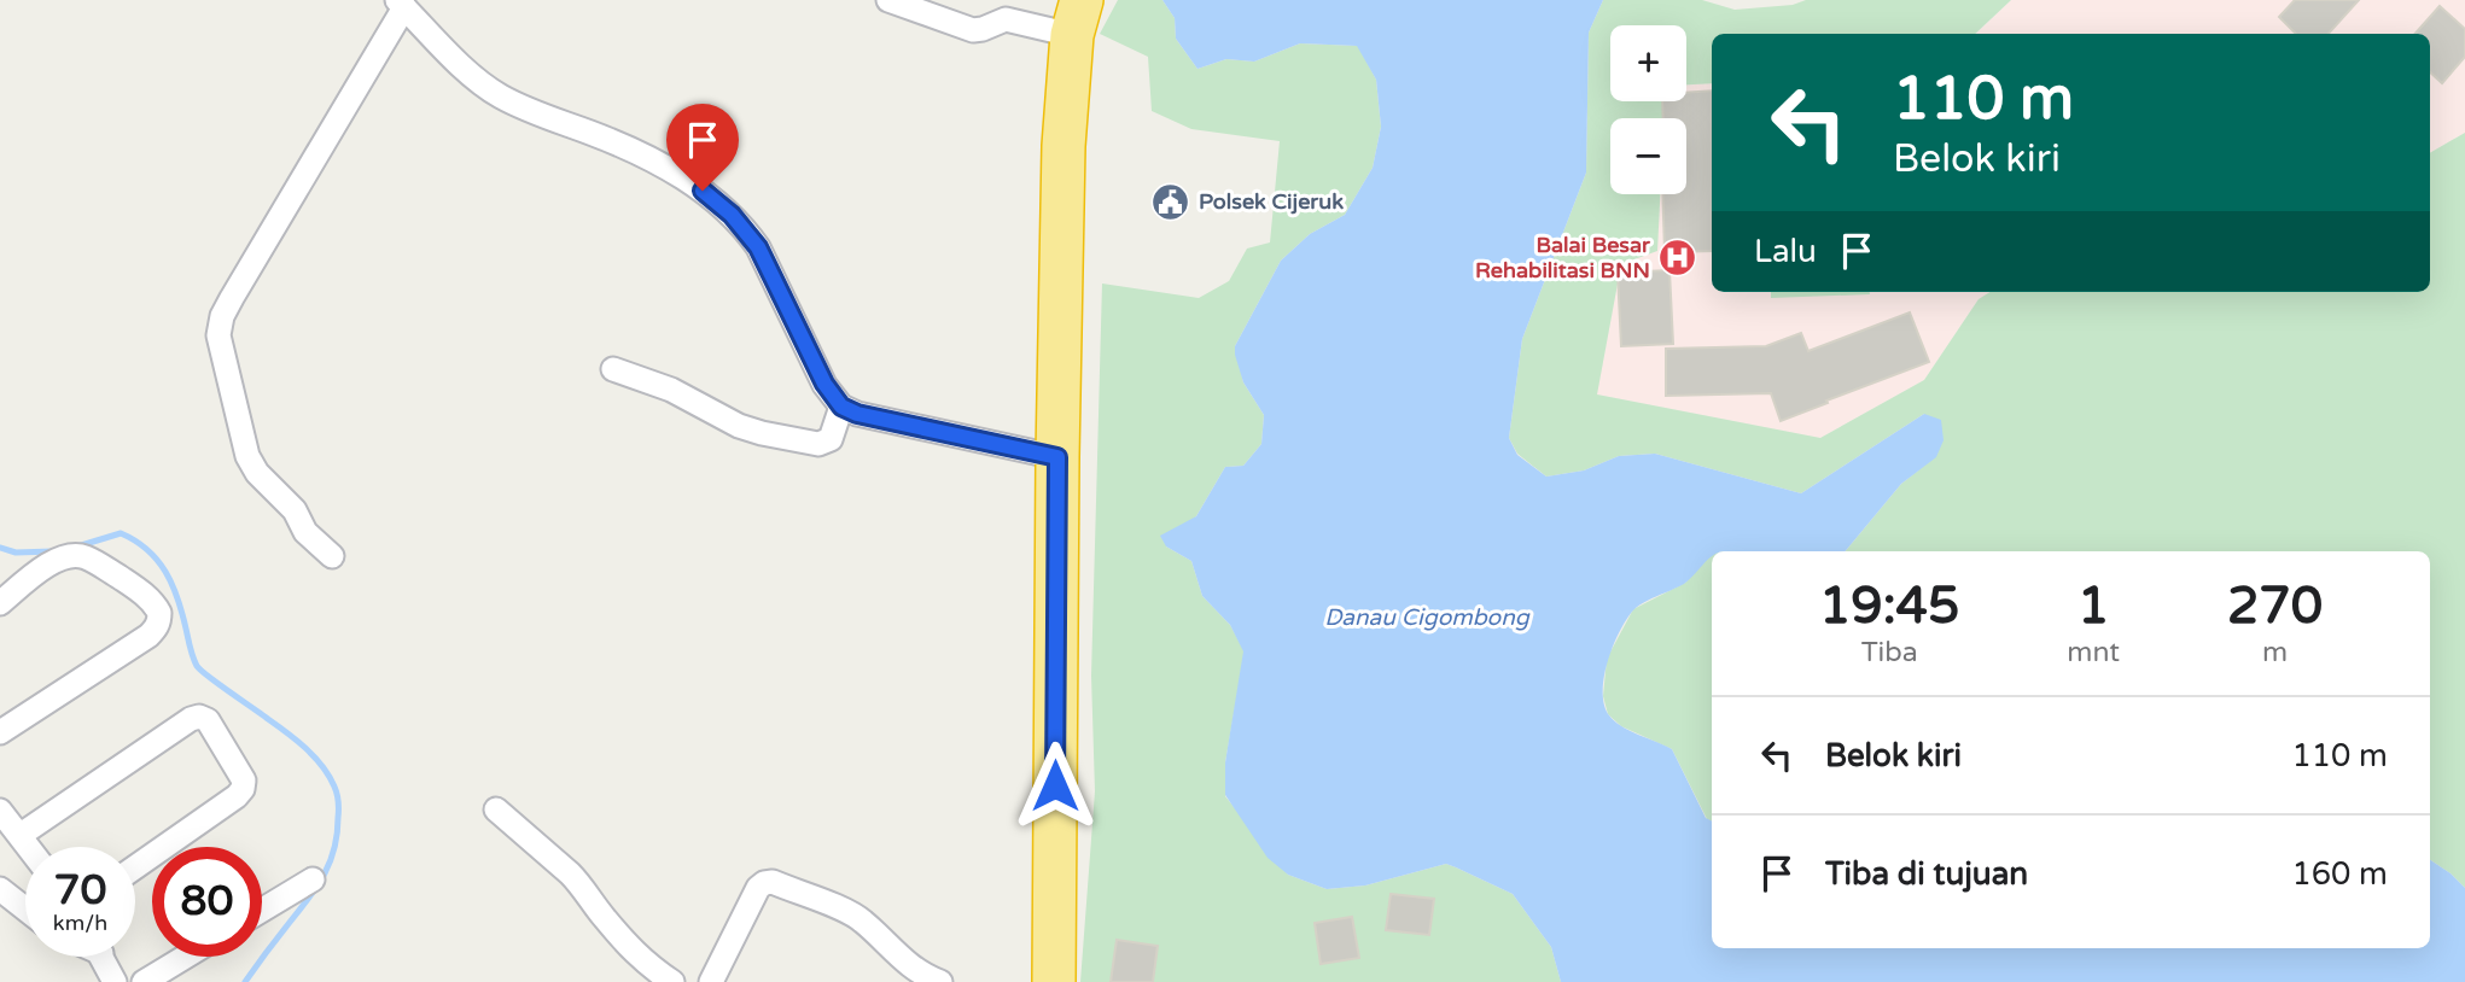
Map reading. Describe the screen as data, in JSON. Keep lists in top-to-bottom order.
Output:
{
  "water": ["Danau Cigombong"],
  "places": {
    "public building": ["Polsek Cijeruk"],
    "hospital": ["Balai Besar Rehabilitasi BNN"]
  },
  "page": {
    "map_buttons": ["+", "−"],
    "turn": ["110 m", "Belok kiri"],
    "then": "Lalu",
    "eta": [
      "19:45",
      "Tiba",
      "1",
      "mnt",
      "270",
      "m"
    ],
    "list": [
      {
        "name": "Belok kiri",
        "value": "110 m"
      },
      {
        "name": "Tiba di tujuan",
        "value": "160 m"
      }
    ],
    "speed": "70 km/h",
    "limit": "80"
  }
}
